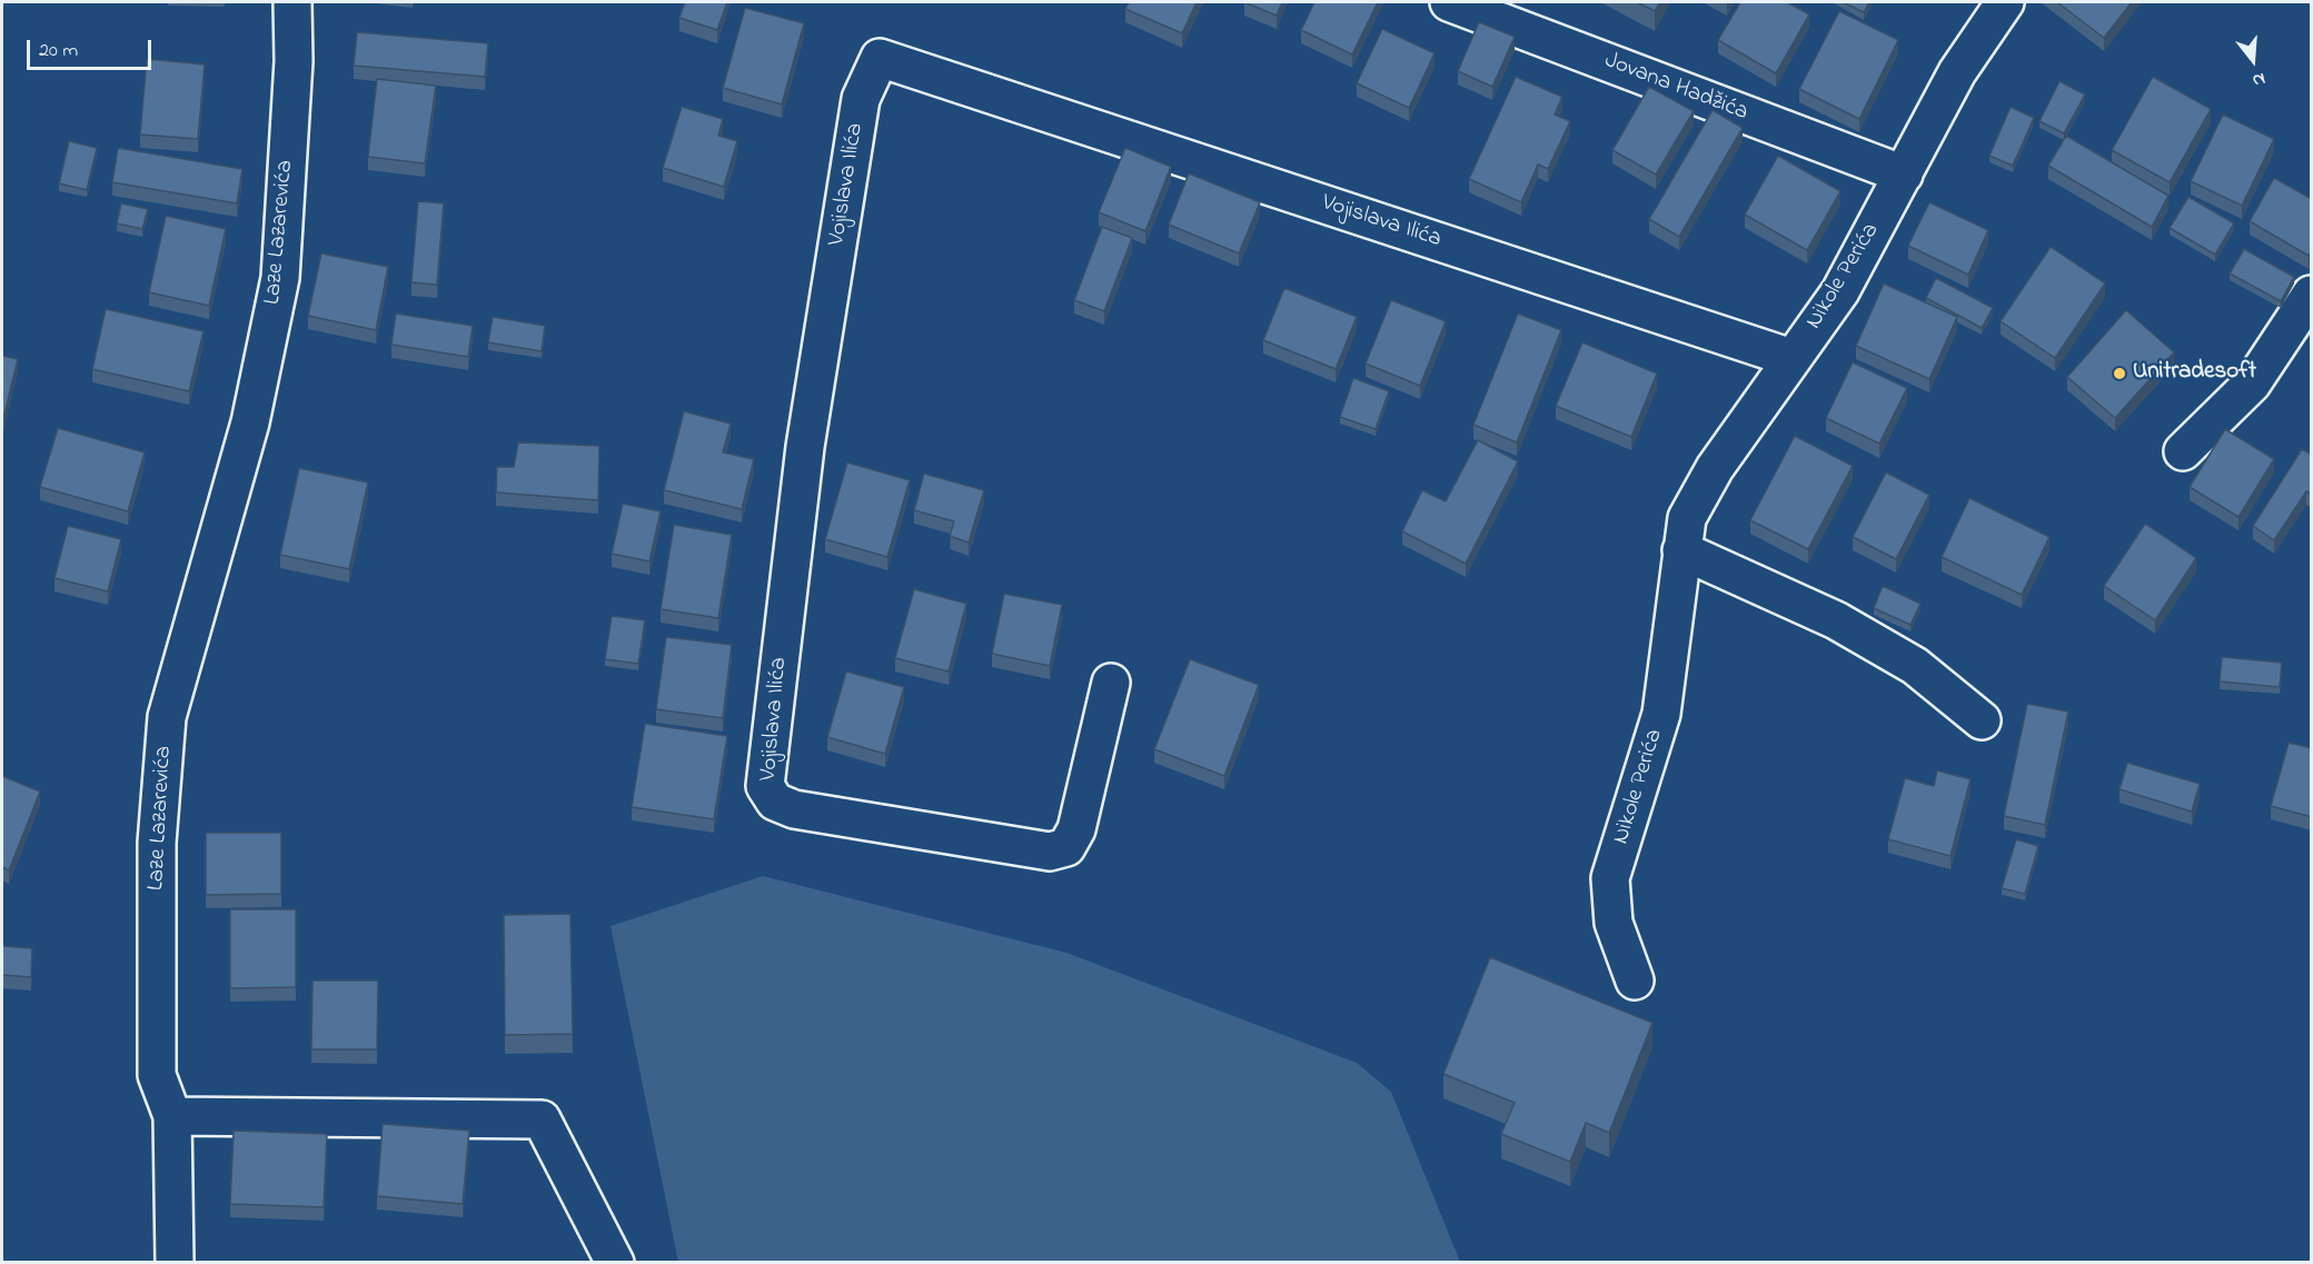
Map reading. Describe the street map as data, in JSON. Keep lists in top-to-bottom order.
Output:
{
  "streets": {
    "street": [
      "Jovana Hadžića",
      "Vojislava Ilića",
      "Laze Lazarevića",
      "Nikole Perića"
    ]
  },
  "crossings": [
    ["Jovana Hadžića", "Nikole Perića"],
    ["Vojislava Ilića", "Nikole Perića"]
  ],
  "places": ["Unitradesoft"],
  "scale_bar": "20 m",
  "north": "bottom"
}
